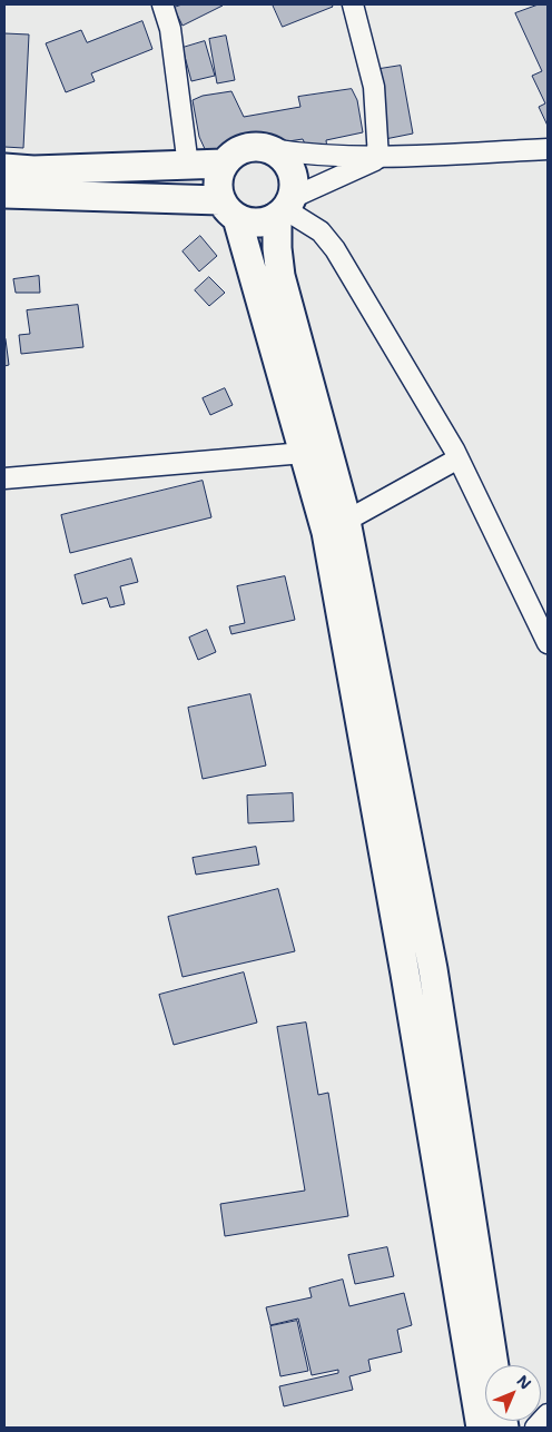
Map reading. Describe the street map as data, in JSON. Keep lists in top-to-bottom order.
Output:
{
  "north": "top right"
}
